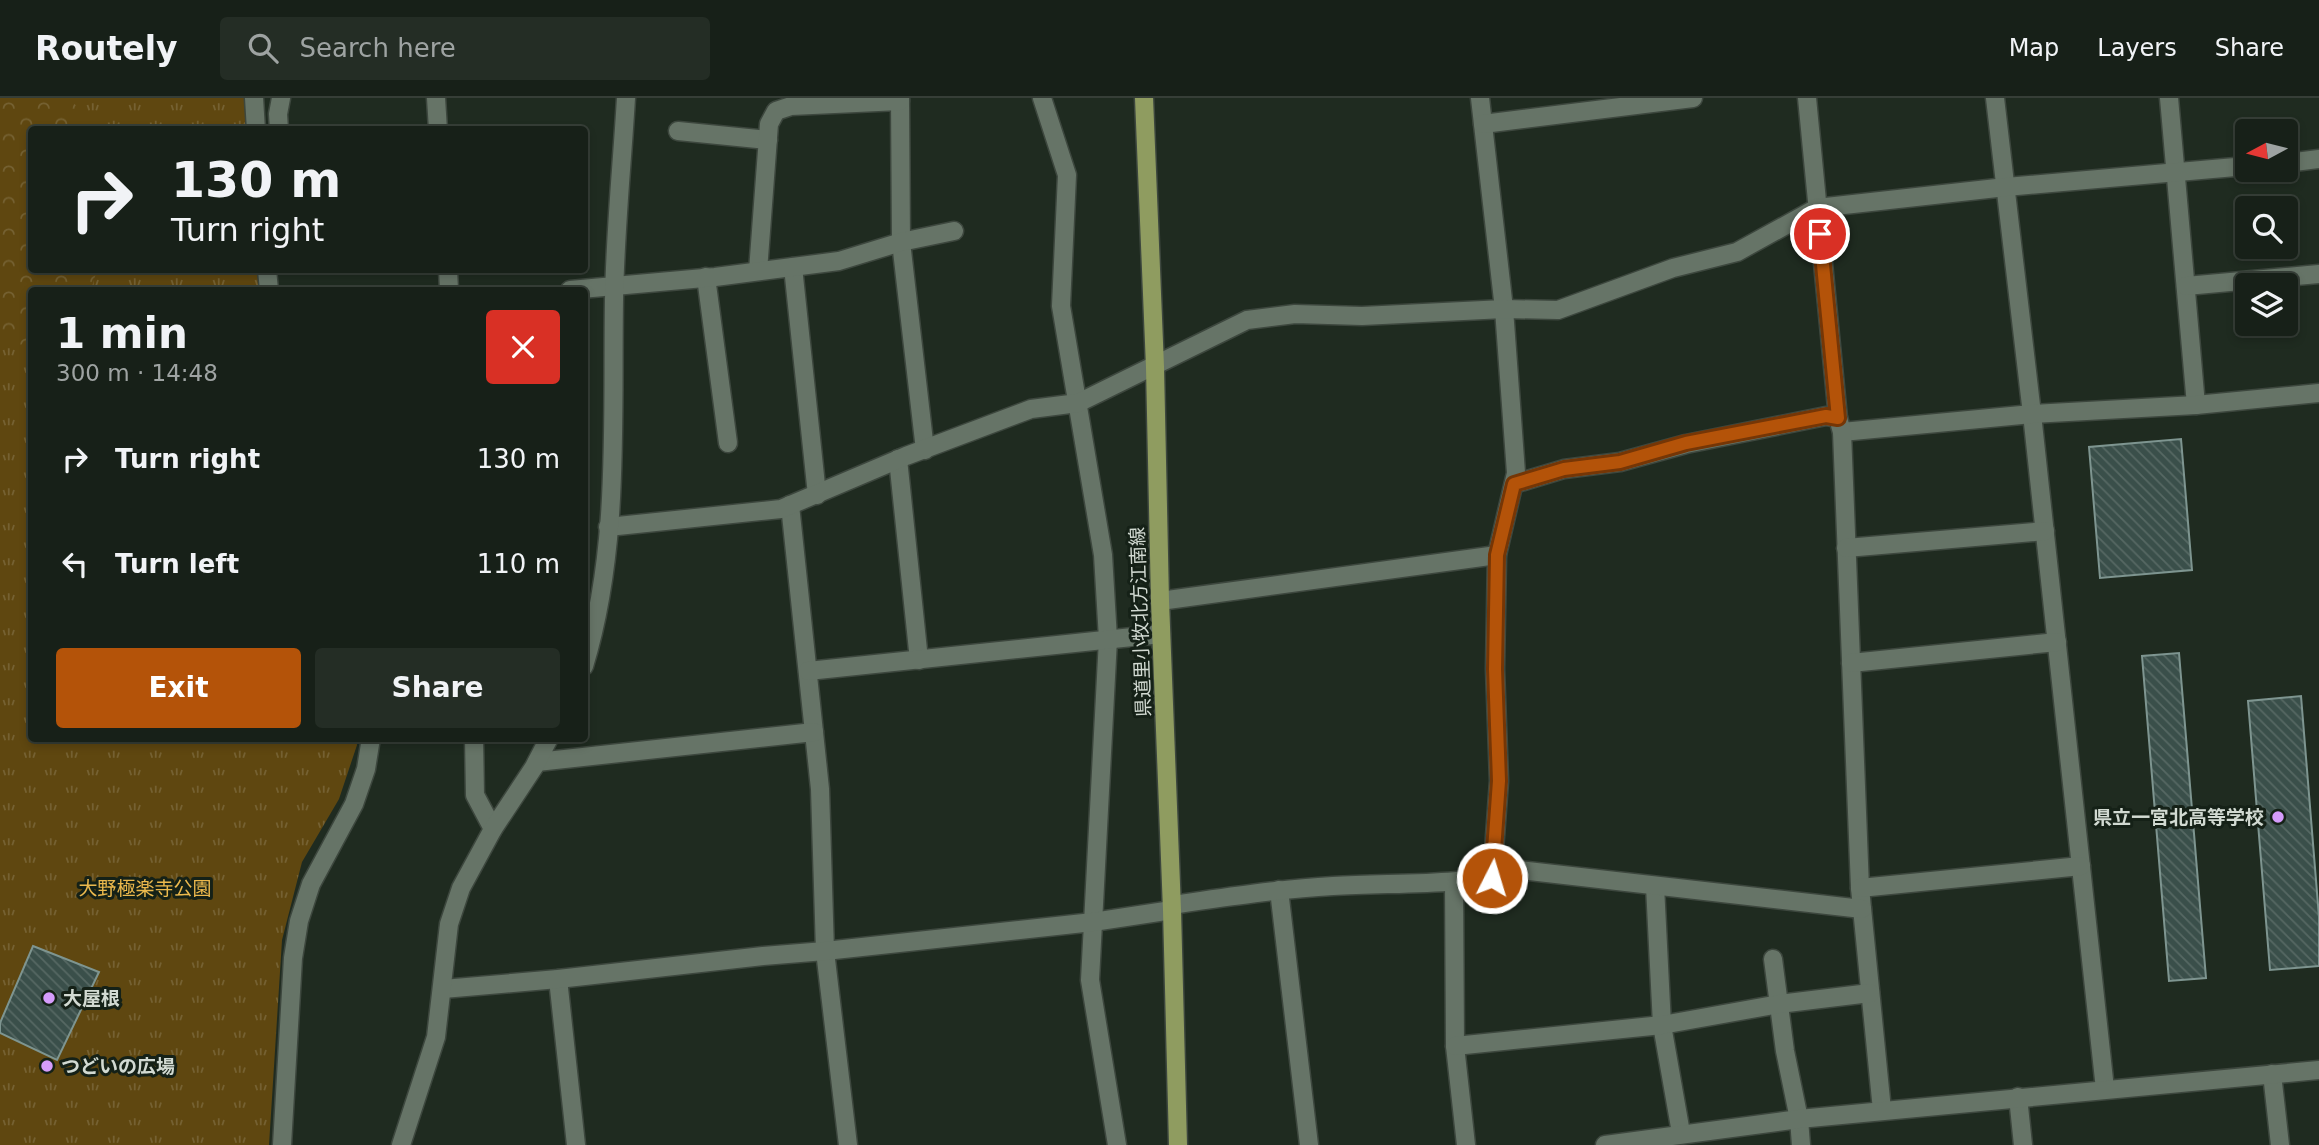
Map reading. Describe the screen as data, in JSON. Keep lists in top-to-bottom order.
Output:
{
  "streets": {
    "main road": ["県道里小牧北方江南線"]
  },
  "parks": ["大野極楽寺公園"],
  "places": ["県立一宮北高等学校", "大屋根", "つどいの広場"],
  "north": "left",
  "page": {
    "header": "Routely",
    "search": "Search here",
    "nav": ["Map", "Layers", "Share"],
    "turn": ["130 m", "Turn right"],
    "heading": ["1 min", "300 m · 14:48"],
    "list": [
      {
        "name": "Turn right",
        "value": "130 m"
      },
      {
        "name": "Turn left",
        "value": "110 m"
      }
    ],
    "buttons": ["Exit", "Share"]
  }
}
